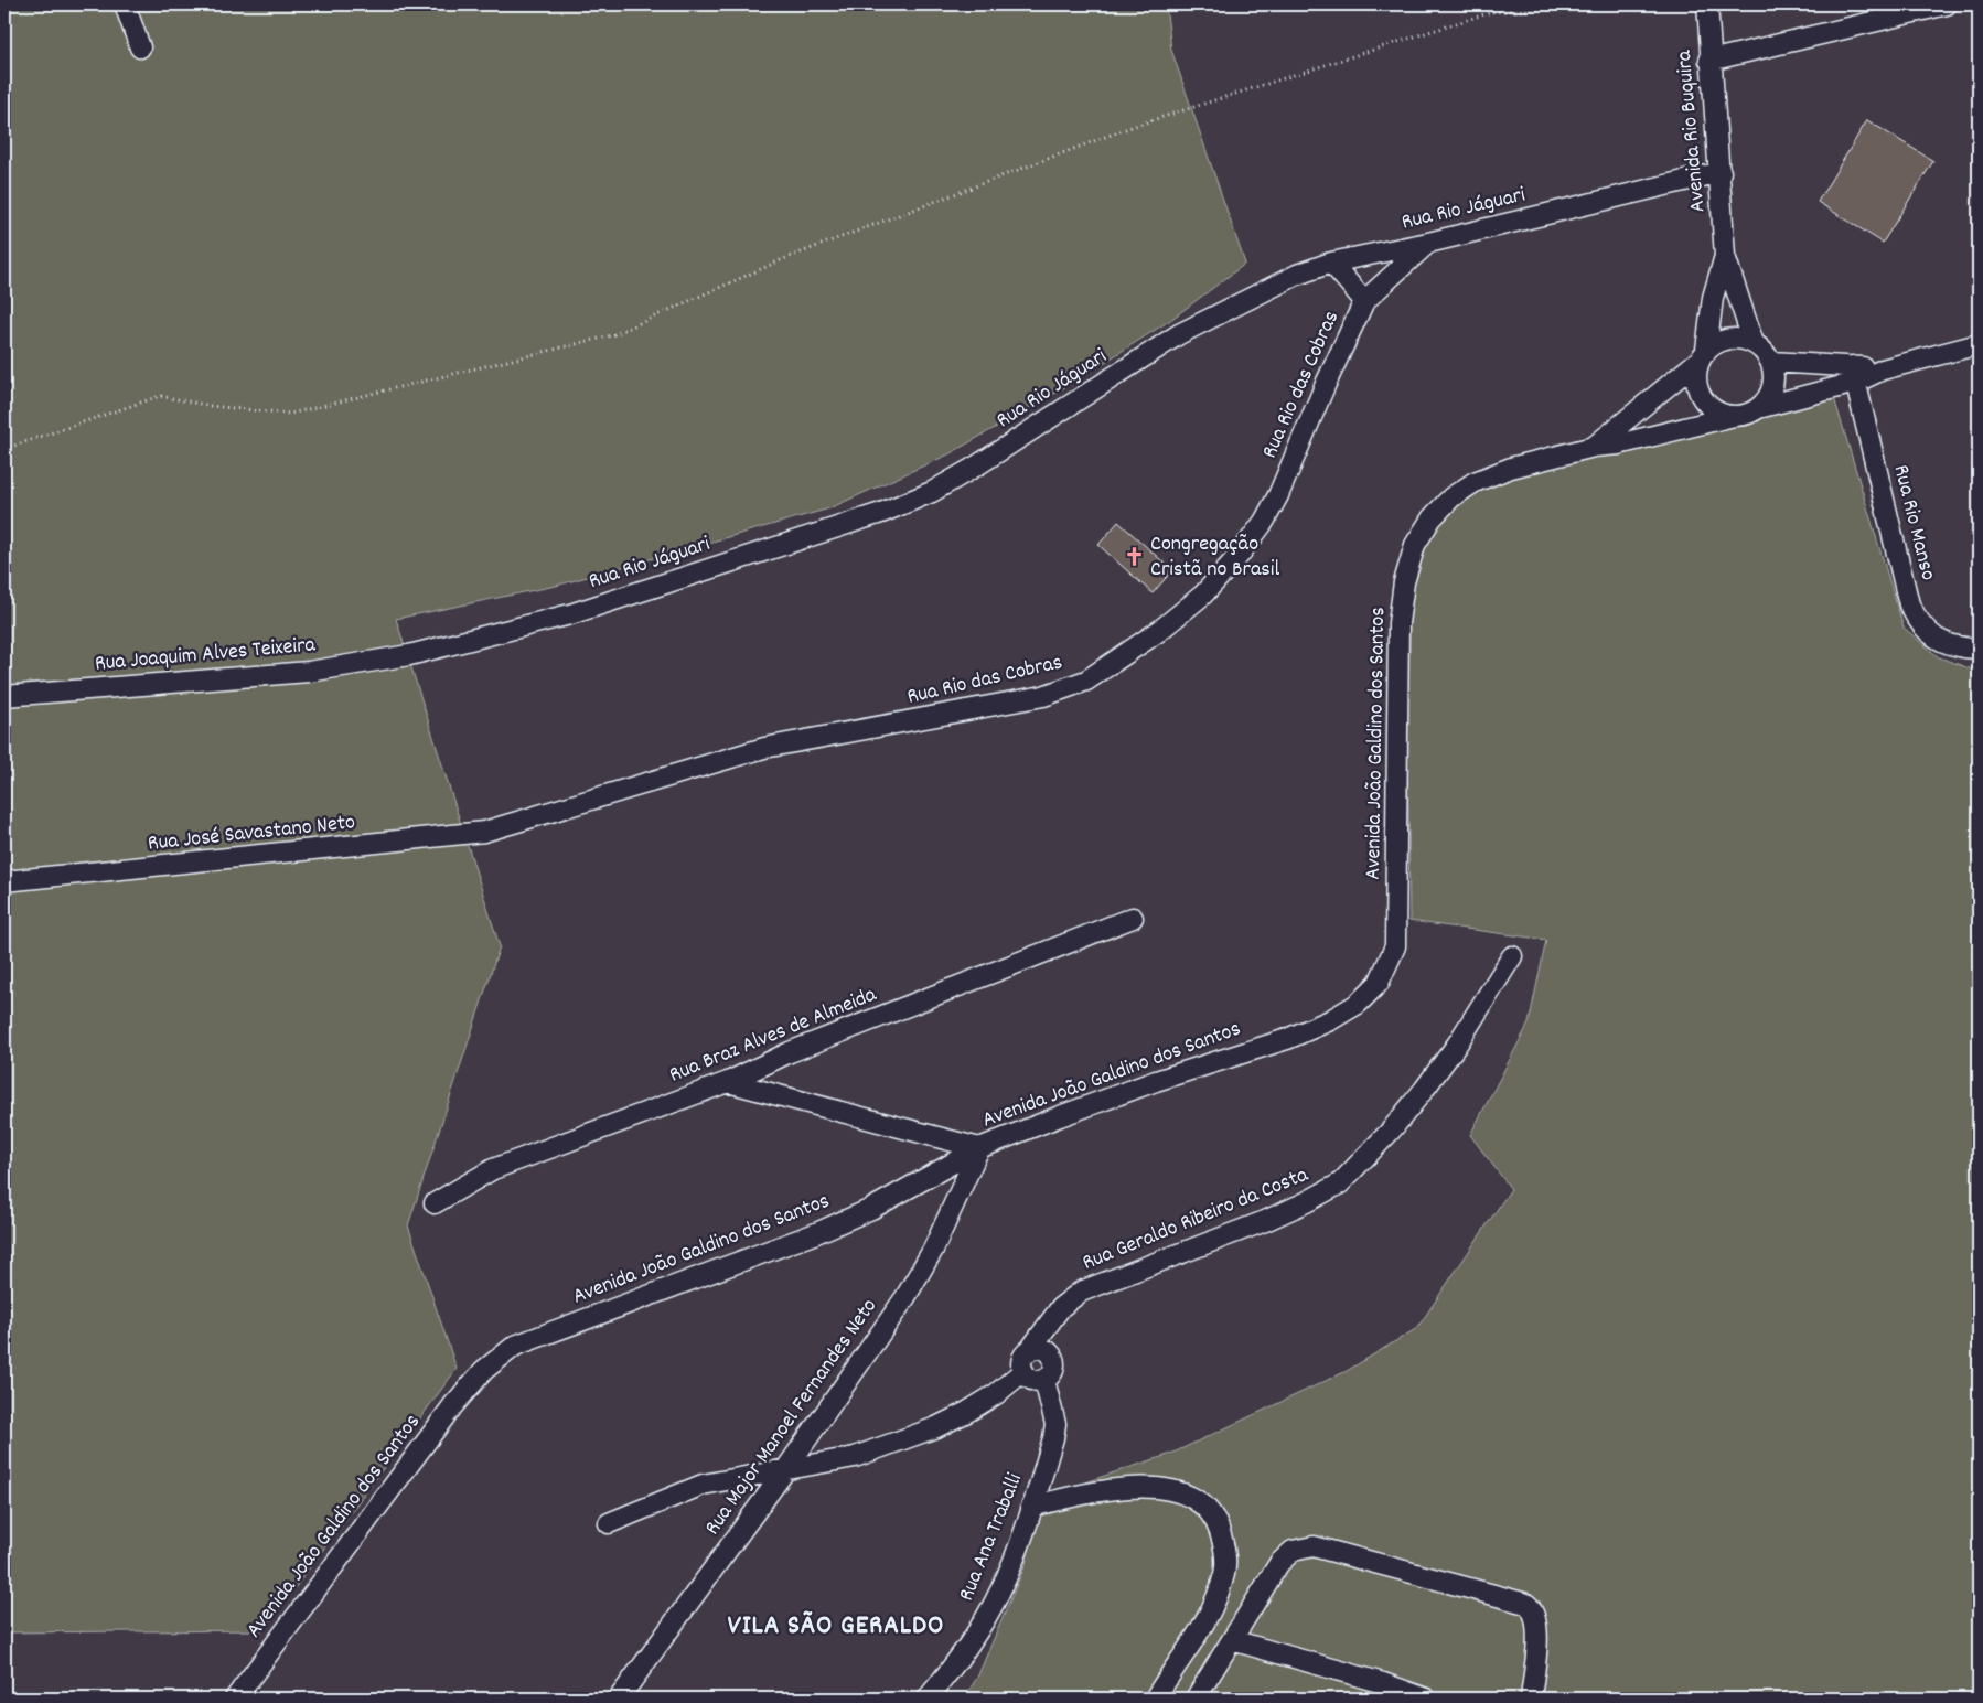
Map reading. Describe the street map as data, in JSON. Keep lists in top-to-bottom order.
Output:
{
  "streets": {
    "street": [
      "Avenida Rio Buquira",
      "Rua Rio Jáguari",
      "Rua Rio das Cobras",
      "Rua Rio Manso",
      "Rua Joaquim Alves Teixeira",
      "Avenida João Galdino dos Santos",
      "Rua José Savastano Neto",
      "Rua Braz Alves de Almeida",
      "Rua Geraldo Ribeiro da Costa",
      "Rua Major Manoel Fernandes Neto",
      "Rua Ana Traballi"
    ]
  },
  "crossings": [
    ["Avenida Rio Buquira", "Rua Rio Jáguari"],
    ["Rua Rio Jáguari", "Rua Rio das Cobras"],
    ["Rua Rio Jáguari", "Rua Joaquim Alves Teixeira"],
    ["Rua Rio das Cobras", "Rua José Savastano Neto"],
    ["Avenida João Galdino dos Santos", "Rua Major Manoel Fernandes Neto"],
    ["Rua Geraldo Ribeiro da Costa", "Rua Ana Traballi"]
  ],
  "districts": ["VILA SÃO GERALDO"],
  "places": {
    "church": ["Congregação Cristã no Brasil"]
  }
}
